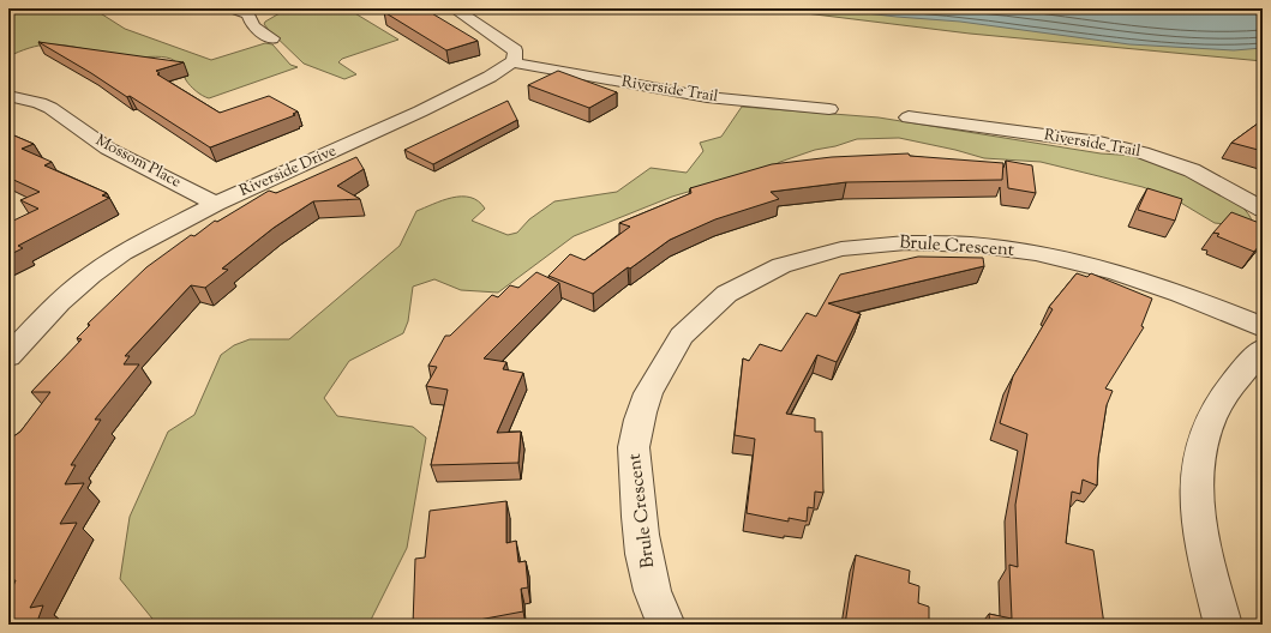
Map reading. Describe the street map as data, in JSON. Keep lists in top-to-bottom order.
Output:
{
  "streets": {
    "street": [
      "Riverside Trail",
      "Mossom Place",
      "Riverside Drive",
      "Brule Crescent"
    ]
  },
  "crossings": [
    ["Riverside Trail", "Riverside Drive"],
    ["Mossom Place", "Riverside Drive"]
  ]
}
